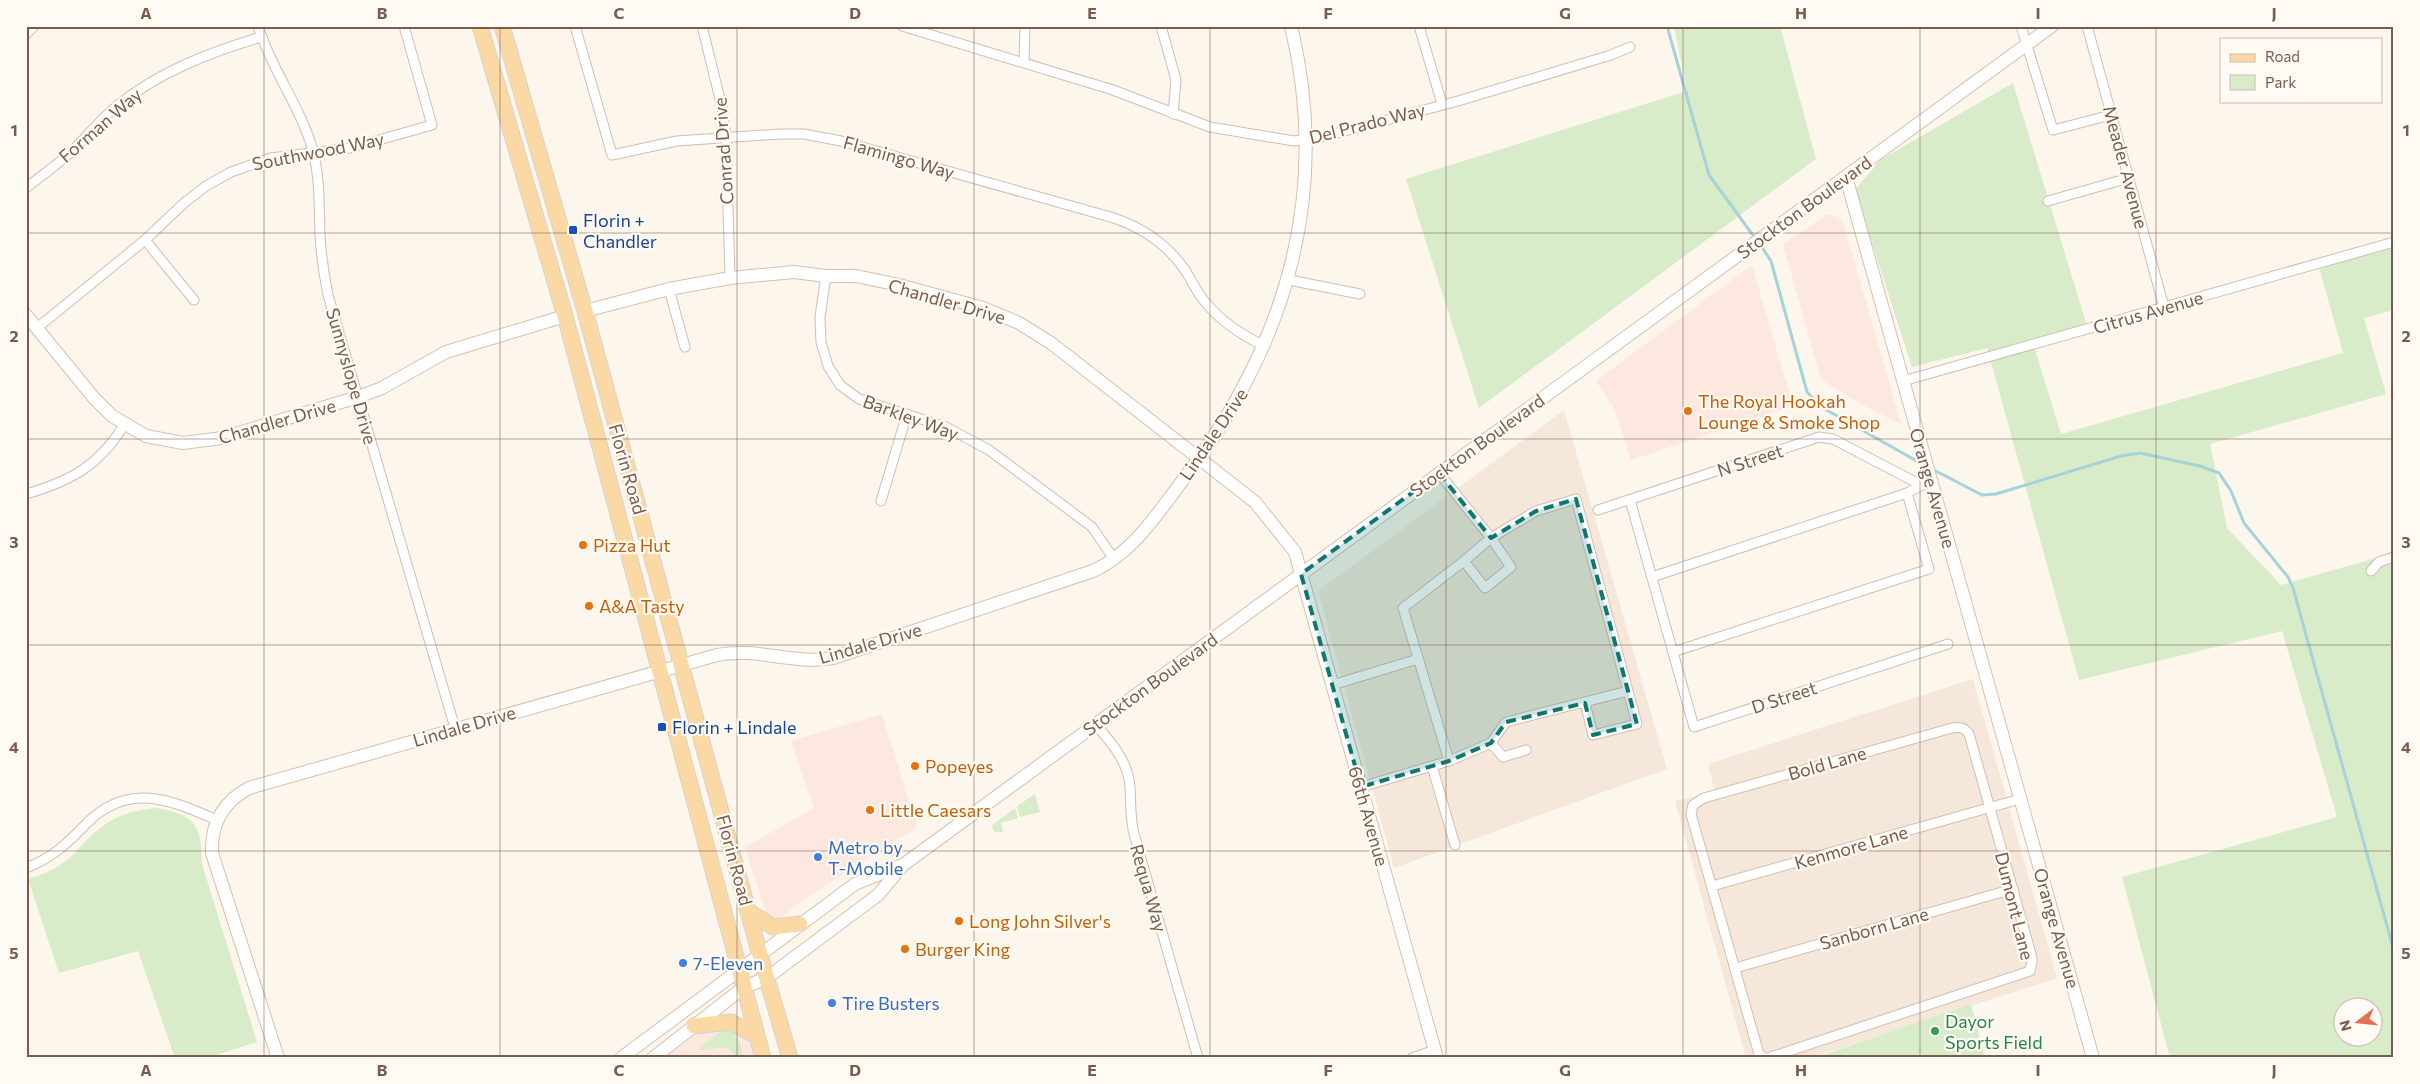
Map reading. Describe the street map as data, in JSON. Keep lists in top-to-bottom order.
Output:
{
  "streets": {
    "main road": ["Florin Road"],
    "street": [
      "Del Prado Way",
      "Forman Way",
      "Southwood Way",
      "Conrad Drive",
      "Flamingo Way",
      "Meader Avenue",
      "Stockton Boulevard",
      "Chandler Drive",
      "Citrus Avenue",
      "Sunnyslope Drive",
      "Barkley Way",
      "Lindale Drive",
      "N Street",
      "Orange Avenue",
      "D Street",
      "Bold Lane",
      "66th Avenue",
      "Kenmore Lane",
      "Requa Way",
      "Dumont Lane",
      "Sanborn Lane"
    ]
  },
  "crossings": [
    ["Del Prado Way", "Lindale Drive"],
    ["Forman Way", "Sunnyslope Drive"],
    ["Southwood Way", "Chandler Drive"],
    ["Southwood Way", "Sunnyslope Drive"],
    ["Conrad Drive", "Flamingo Way"],
    ["Conrad Drive", "Chandler Drive"],
    ["Flamingo Way", "Lindale Drive"],
    ["Meader Avenue", "Citrus Avenue"],
    ["Stockton Boulevard", "Chandler Drive"],
    ["Stockton Boulevard", "Florin Road"],
    ["Stockton Boulevard", "Orange Avenue"],
    ["Stockton Boulevard", "66th Avenue"],
    ["Stockton Boulevard", "Requa Way"],
    ["Chandler Drive", "Sunnyslope Drive"],
    ["Chandler Drive", "Barkley Way"],
    ["Chandler Drive", "Lindale Drive"],
    ["Chandler Drive", "Florin Road"],
    ["Chandler Drive", "66th Avenue"],
    ["Citrus Avenue", "Orange Avenue"],
    ["Sunnyslope Drive", "Lindale Drive"],
    ["Barkley Way", "Lindale Drive"],
    ["Lindale Drive", "Florin Road"],
    ["N Street", "Orange Avenue"],
    ["Bold Lane", "Kenmore Lane"],
    ["Bold Lane", "Dumont Lane"],
    ["Kenmore Lane", "Dumont Lane"],
    ["Dumont Lane", "Sanborn Lane"]
  ],
  "places": {
    "transit": ["Florin + Chandler", "Florin + Lindale"],
    "other": [
      "The Royal Hookah Lounge & Smoke Shop",
      "Pizza Hut",
      "A&A Tasty",
      "Popeyes",
      "Little Caesars",
      "Metro by T-Mobile",
      "Long John Silver's",
      "Burger King",
      "7-Eleven",
      "Tire Busters",
      "Dayor Sports Field"
    ]
  },
  "legend": ["Road", "Park"],
  "north": "left",
  "grid": {
    "columns": [
      "A",
      "B",
      "C",
      "D",
      "E",
      "F",
      "G",
      "H",
      "I",
      "J"
    ],
    "rows": [
      "1",
      "2",
      "3",
      "4",
      "5"
    ]
  }
}
